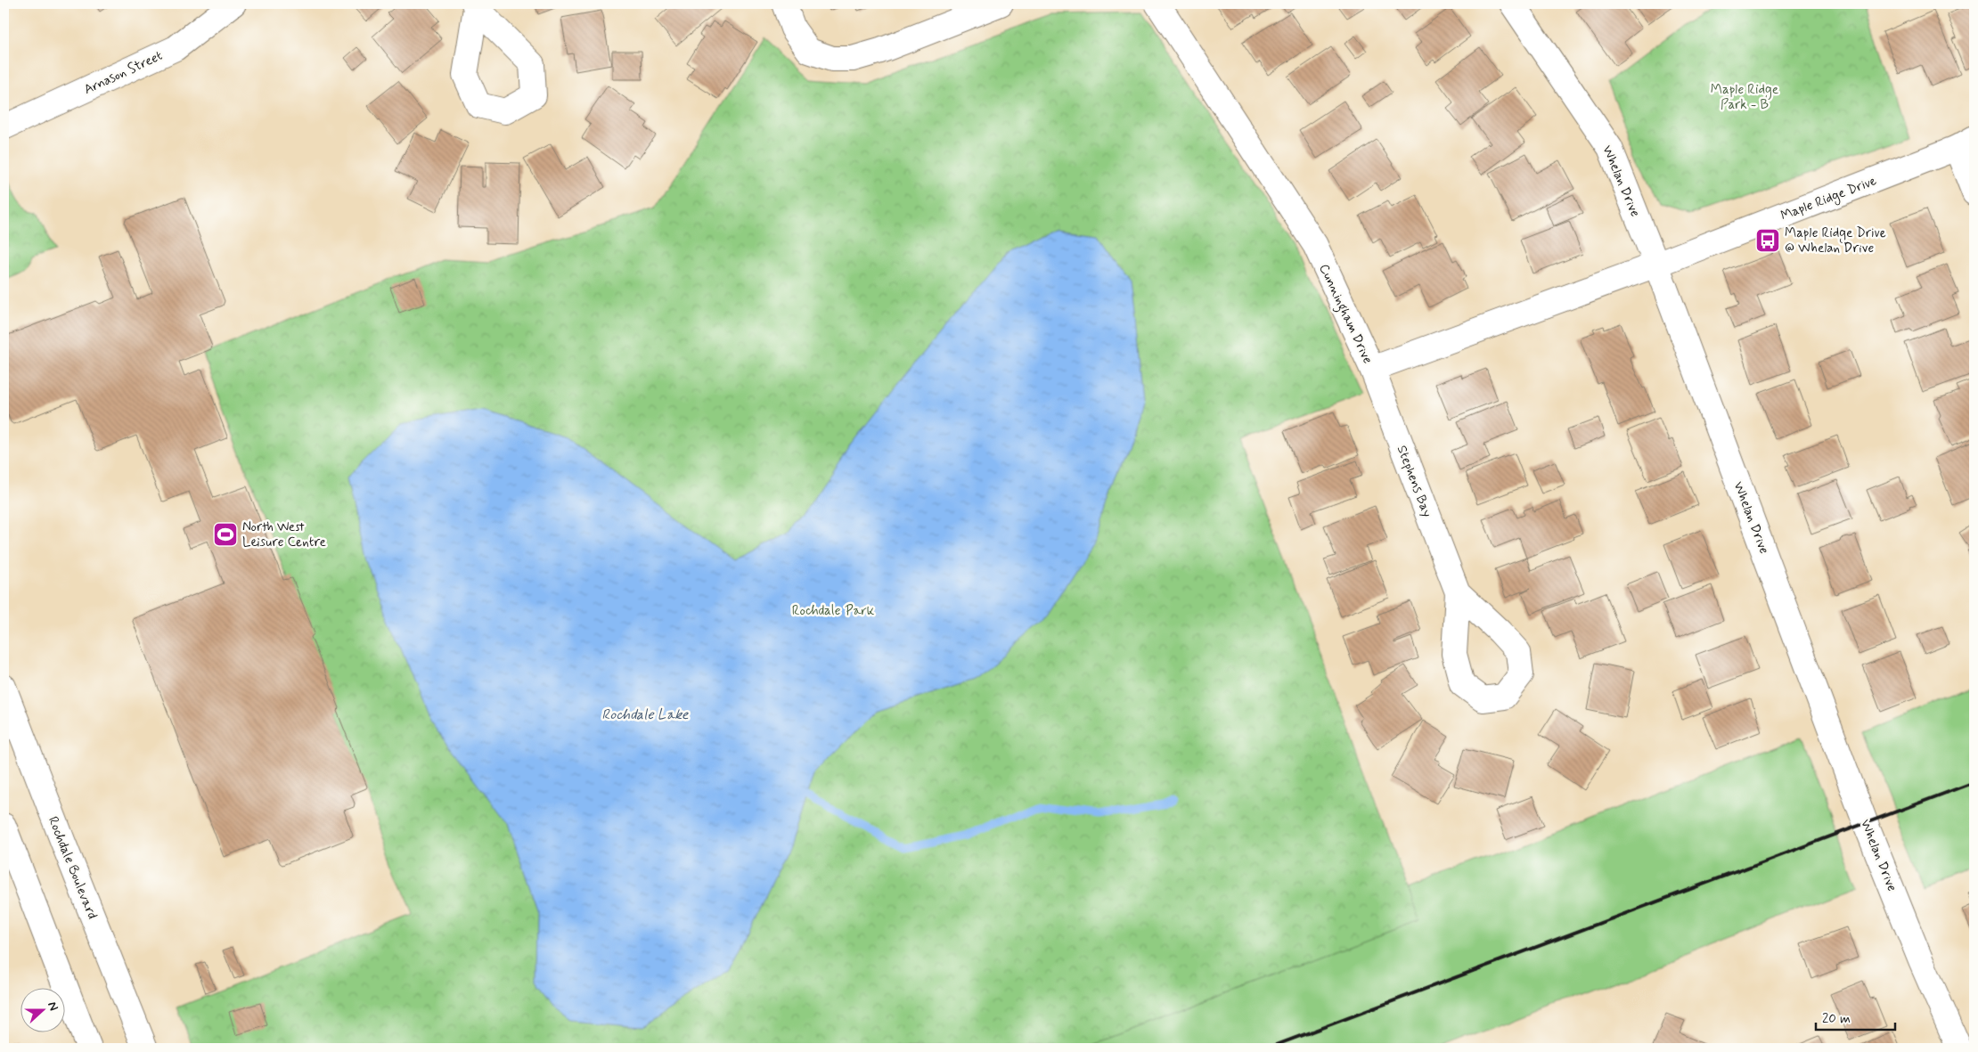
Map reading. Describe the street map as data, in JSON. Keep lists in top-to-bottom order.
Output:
{
  "streets": {
    "street": [
      "Arnason Street",
      "Whelan Drive",
      "Maple Ridge Drive",
      "Cunningham Drive",
      "Stephens Bay",
      "Rochdale Boulevard"
    ]
  },
  "crossings": [
    ["Whelan Drive", "Maple Ridge Drive"],
    ["Whelan Drive", "Cunningham Drive"],
    ["Maple Ridge Drive", "Cunningham Drive"],
    ["Cunningham Drive", "Stephens Bay"]
  ],
  "water": ["Rochdale Lake"],
  "parks": ["Maple Ridge Park - B", "Rochdale Park"],
  "places": {
    "bus stop": ["Maple Ridge Drive @ Whelan Drive"],
    "sports": ["North West Leisure Centre"]
  },
  "scale_bar": "20 m",
  "north": "right"
}
